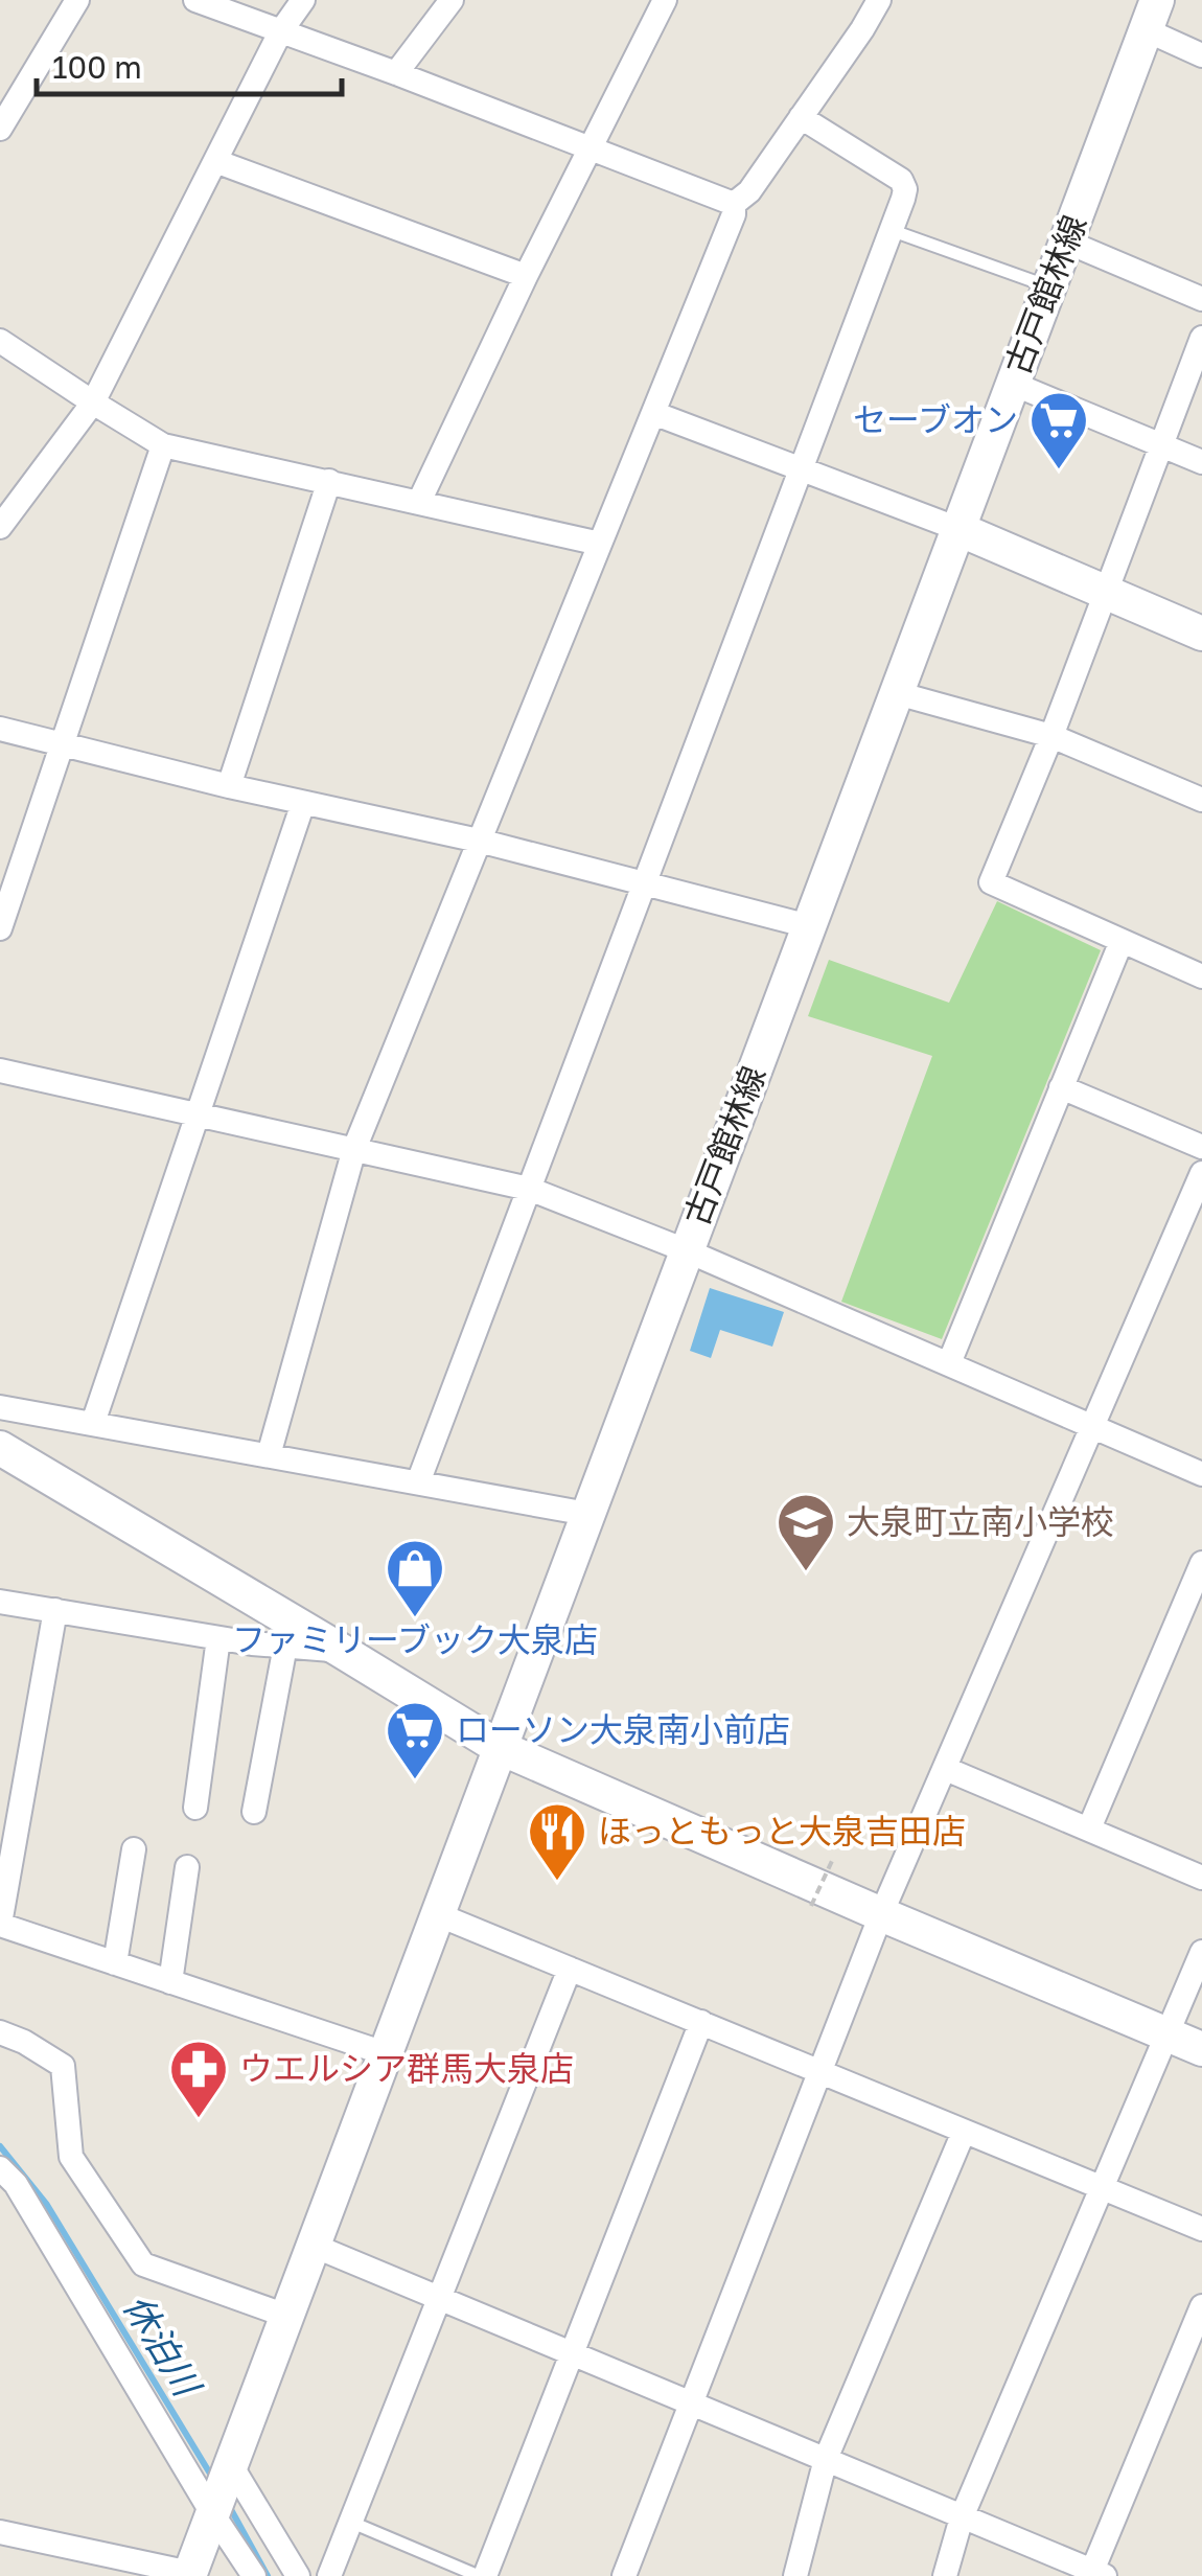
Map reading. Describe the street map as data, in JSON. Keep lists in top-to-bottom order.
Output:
{
  "streets": {
    "main road": ["古戸館林線"]
  },
  "water": ["休泊川"],
  "places": {
    "supermarket": ["セーブオン", "ローソン大泉南小前店"],
    "school or university": ["大泉町立南小学校"],
    "shop": ["ファミリーブック大泉店"],
    "restaurant": ["ほっともっと大泉吉田店"],
    "pharmacy": ["ウエルシア群馬大泉店"]
  },
  "scale_bar": "100 m"
}
